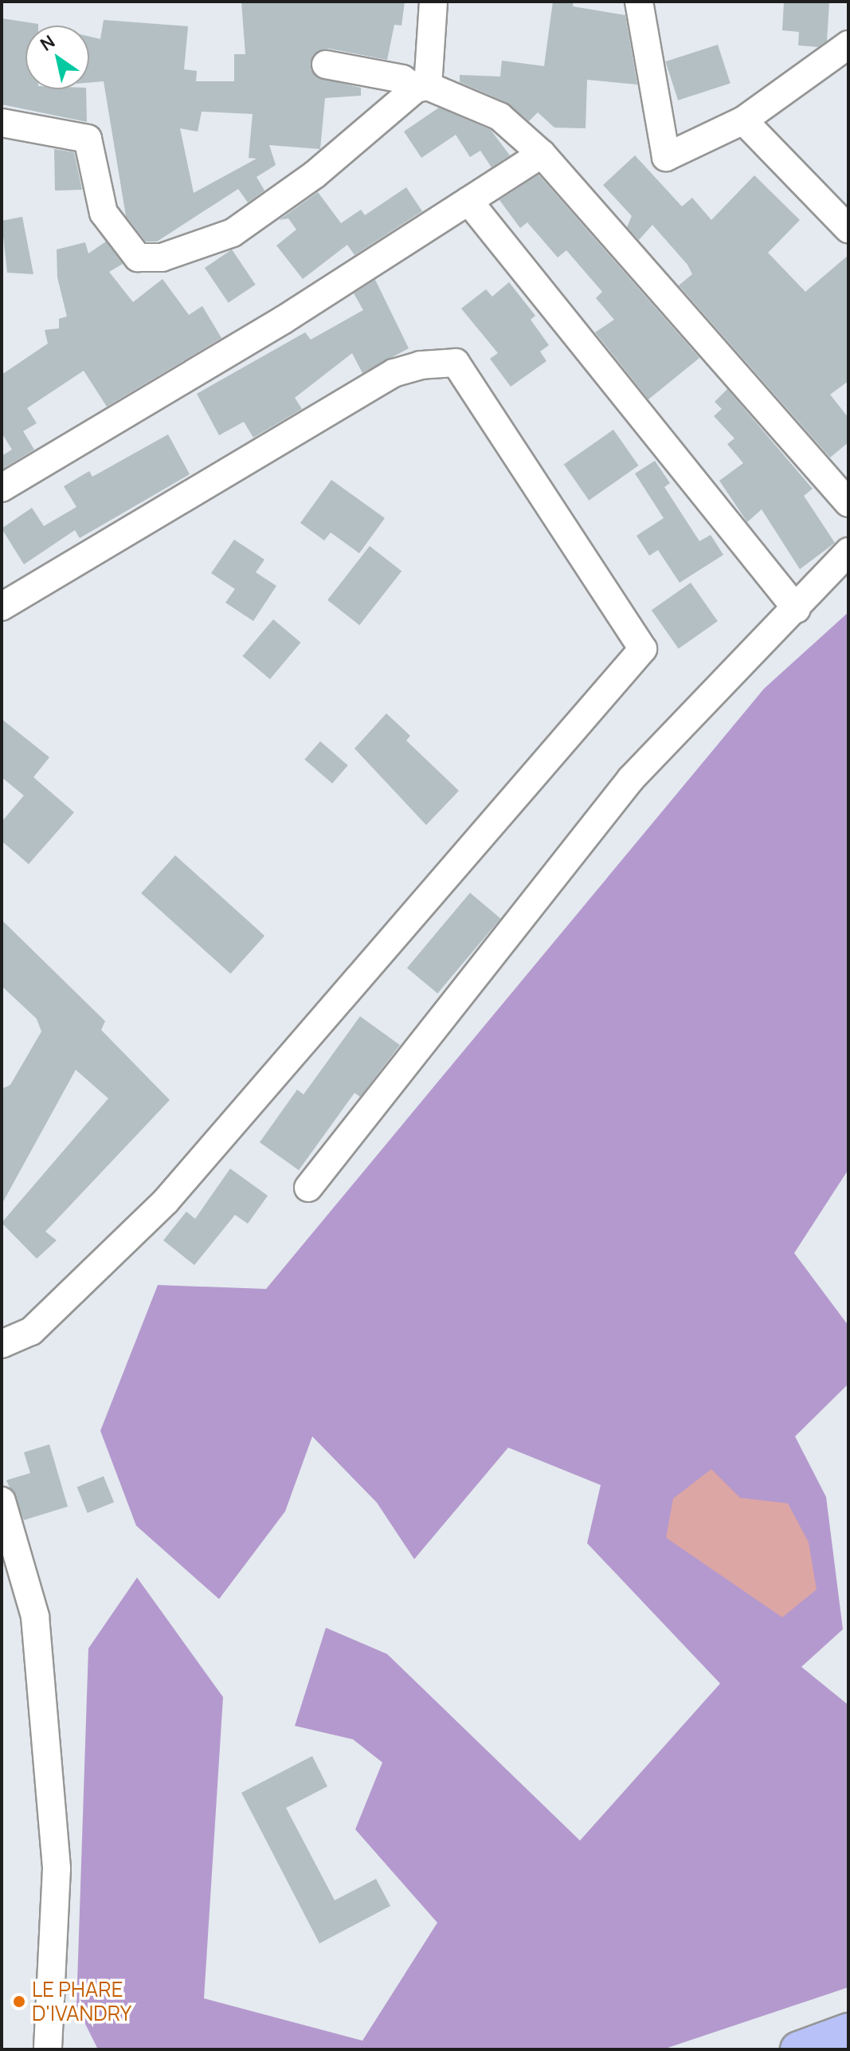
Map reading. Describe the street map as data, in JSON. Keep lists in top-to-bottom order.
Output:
{
  "places": ["LE PHARE D'IVANDRY"],
  "north": "top left"
}
